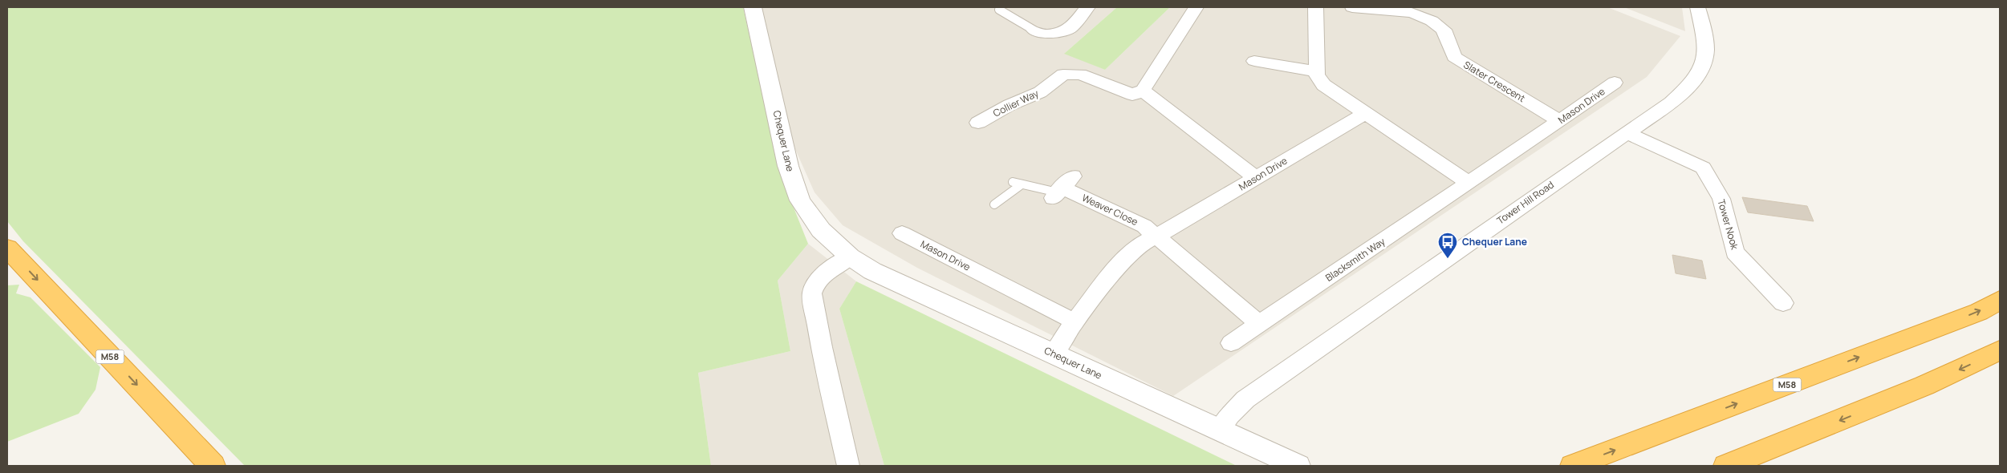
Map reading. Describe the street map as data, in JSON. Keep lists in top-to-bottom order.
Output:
{
  "streets": {
    "highway": ["M58"],
    "street": [
      "Slater Crescent",
      "Collier Way",
      "Mason Drive",
      "Chequer Lane",
      "Tower Hill Road",
      "Weaver Close",
      "Tower Nook",
      "Blacksmith Way"
    ]
  },
  "crossings": [
    ["Slater Crescent", "Mason Drive"],
    ["Mason Drive", "Chequer Lane"],
    ["Mason Drive", "Weaver Close"],
    ["Mason Drive", "Blacksmith Way"],
    ["Chequer Lane", "Tower Hill Road"],
    ["Tower Hill Road", "Tower Nook"]
  ],
  "places": {
    "bus stop": ["Chequer Lane"]
  }
}
